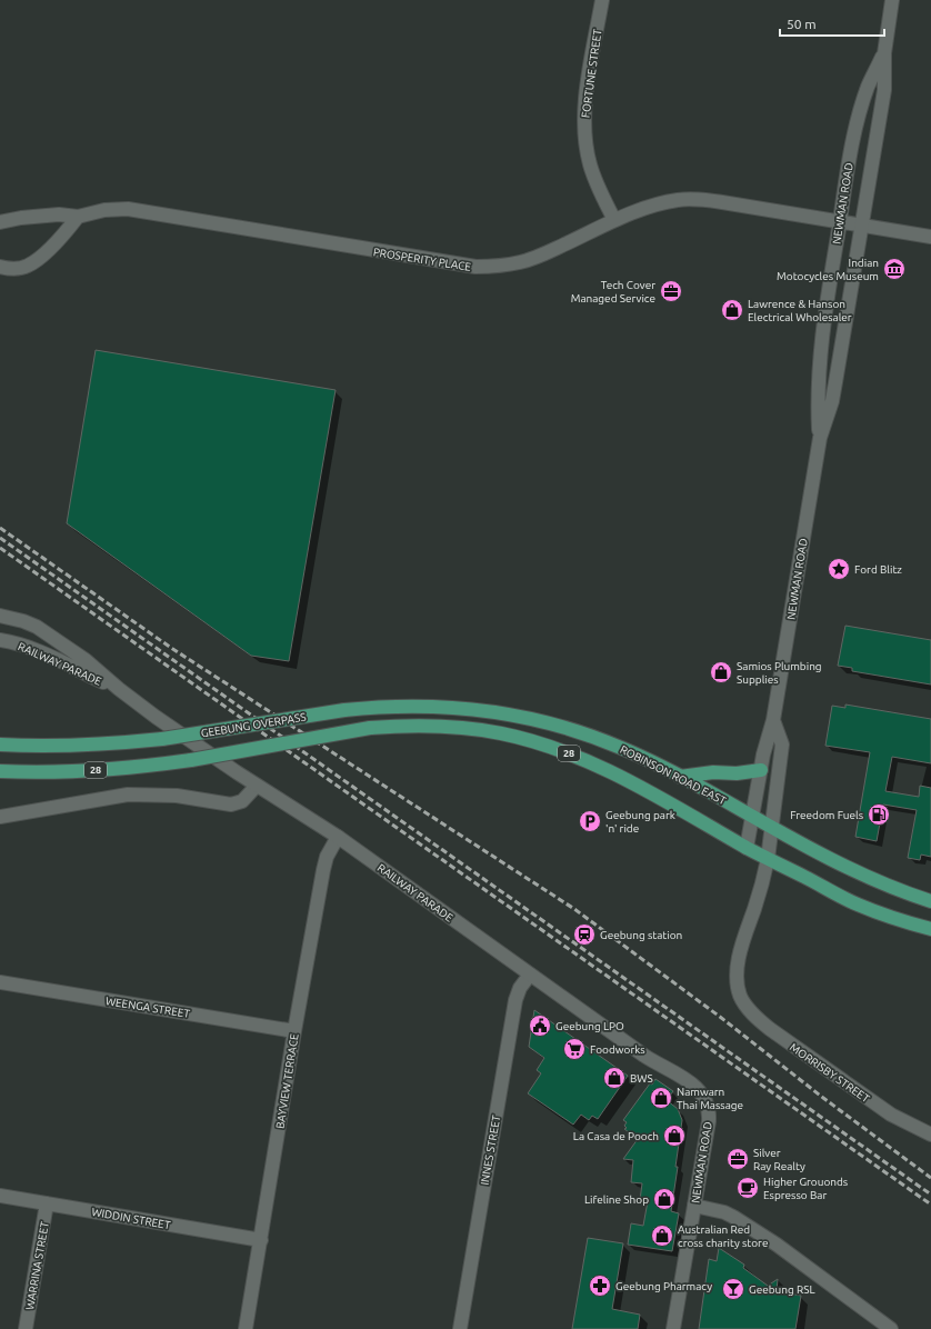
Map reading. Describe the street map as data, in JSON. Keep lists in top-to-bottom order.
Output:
{
  "streets": {
    "main road": ["GEEBUNG OVERPASS", "28", "ROBINSON ROAD EAST"],
    "street": [
      "FORTUNE STREET",
      "NEWMAN ROAD",
      "PROSPERITY PLACE",
      "RAILWAY PARADE",
      "WEENGA STREET",
      "MORRISBY STREET",
      "BAYVIEW TERRACE",
      "INNES STREET",
      "WIDDIN STREET",
      "WARRINA STREET"
    ]
  },
  "crossings": [
    ["FORTUNE STREET", "PROSPERITY PLACE"],
    ["NEWMAN ROAD", "PROSPERITY PLACE"],
    ["NEWMAN ROAD", "RAILWAY PARADE"],
    ["NEWMAN ROAD", "GEEBUNG OVERPASS"],
    ["NEWMAN ROAD", "28"],
    ["NEWMAN ROAD", "ROBINSON ROAD EAST"],
    ["NEWMAN ROAD", "MORRISBY STREET"],
    ["RAILWAY PARADE", "BAYVIEW TERRACE"],
    ["RAILWAY PARADE", "INNES STREET"],
    ["GEEBUNG OVERPASS", "28"],
    ["GEEBUNG OVERPASS", "ROBINSON ROAD EAST"],
    ["WEENGA STREET", "BAYVIEW TERRACE"],
    ["BAYVIEW TERRACE", "WIDDIN STREET"],
    ["WIDDIN STREET", "WARRINA STREET"]
  ],
  "places": {
    "museum": ["Indian Motocycles Museum"],
    "office": ["Tech Cover Managed Service", "Silver Ray Realty"],
    "shop": [
      "Lawrence & Hanson Electrical Wholesaler",
      "Samios Plumbing Supplies",
      "BWS",
      "Namwarn Thai Massage",
      "La Casa de Pooch",
      "Lifeline Shop",
      "Australian Red cross charity store"
    ],
    "place": ["Ford Blitz"],
    "fuel station": ["Freedom Fuels"],
    "parking": ["Geebung park 'n' ride"],
    "station": ["Geebung station"],
    "public building": ["Geebung LPO"],
    "supermarket": ["Foodworks"],
    "cafe": ["Higher Grouonds Espresso Bar"],
    "pharmacy": ["Geebung Pharmacy"],
    "bar": ["Geebung RSL"]
  },
  "scale_bar": "50 m"
}
